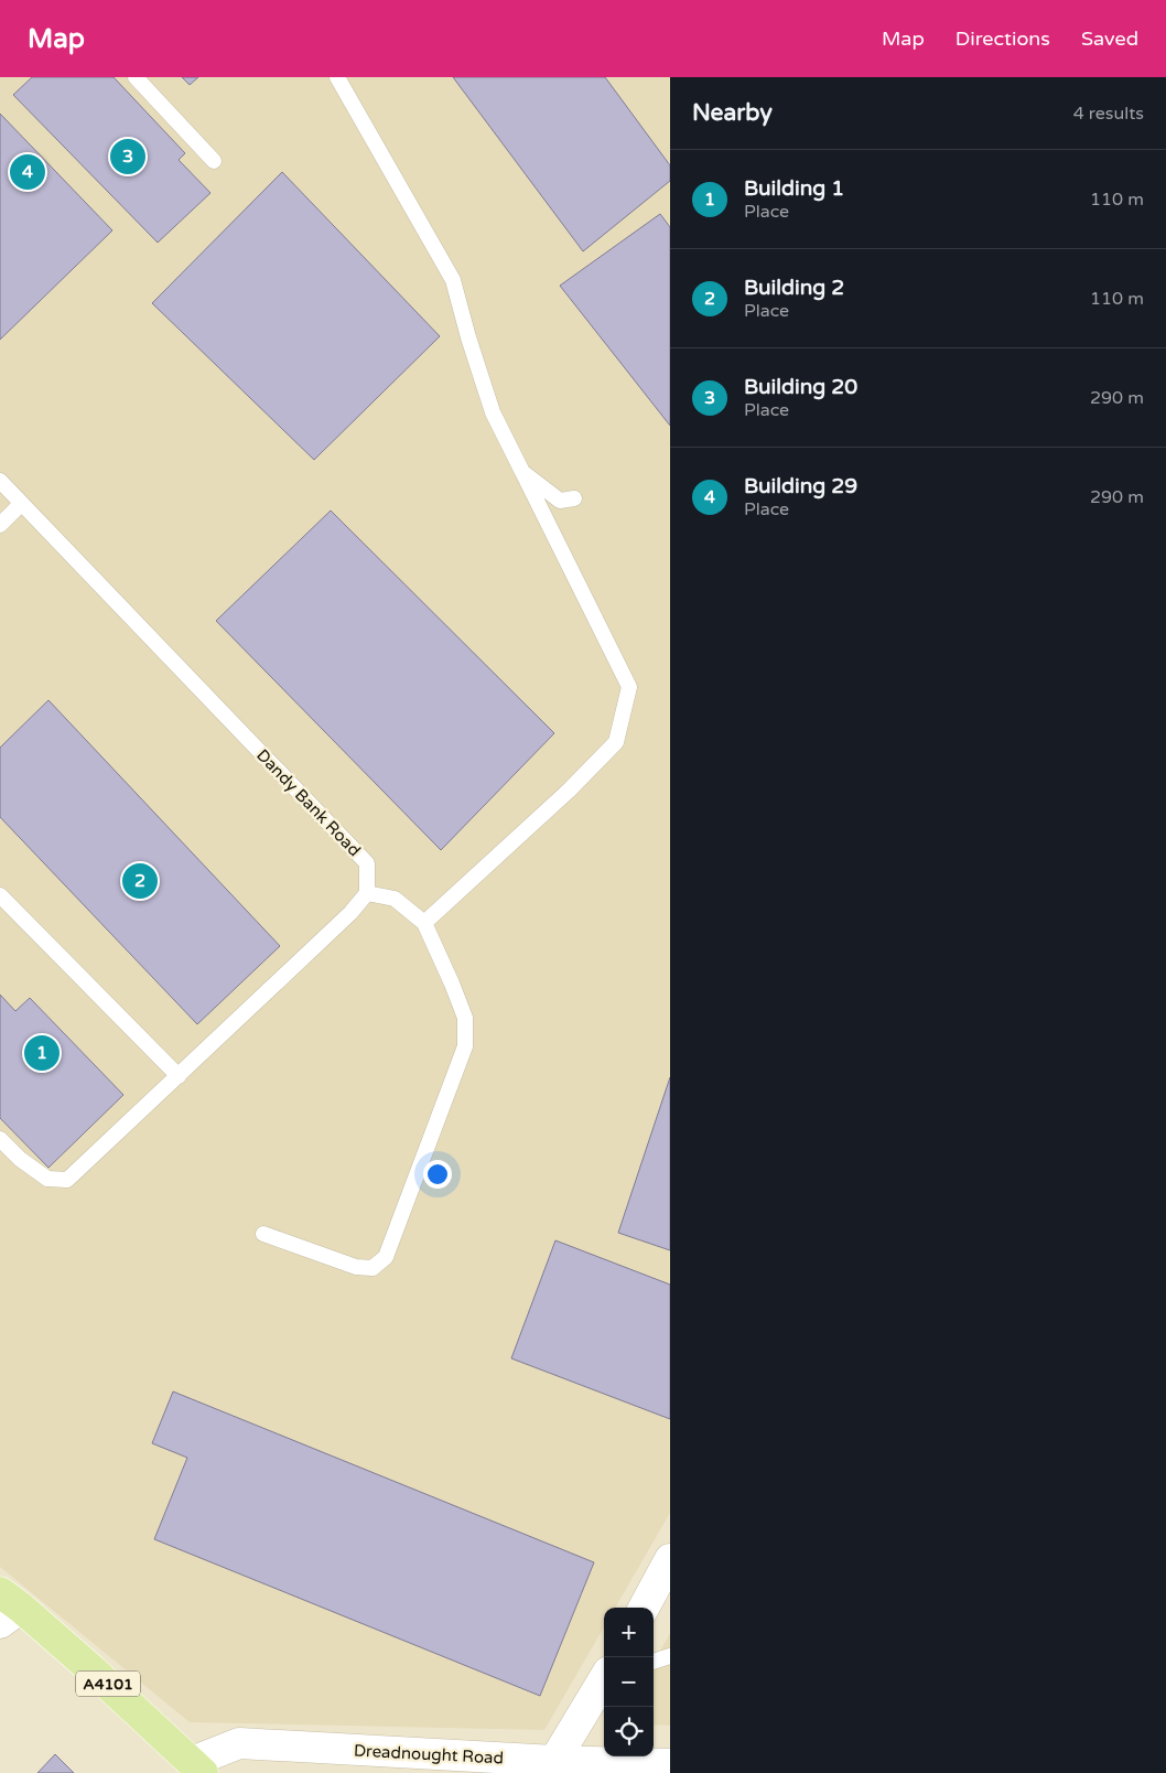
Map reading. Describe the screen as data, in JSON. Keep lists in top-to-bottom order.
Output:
{
  "streets": {
    "main road": ["A4101"],
    "street": ["Dreadnought Road"],
    "lane": ["Dandy Bank Road"]
  },
  "crossings": [
    ["A4101", "Dreadnought Road"]
  ],
  "page": {
    "header": "Map",
    "nav": ["Map", "Directions", "Saved"],
    "heading": ["Nearby", "4 results"],
    "pins": [
      "3",
      "4",
      "2",
      "1"
    ],
    "list": [
      {
        "mark": "1",
        "name": "Building 1",
        "note": "Place",
        "value": "110 m"
      },
      {
        "mark": "2",
        "name": "Building 2",
        "note": "Place",
        "value": "110 m"
      },
      {
        "mark": "3",
        "name": "Building 20",
        "note": "Place",
        "value": "290 m"
      },
      {
        "mark": "4",
        "name": "Building 29",
        "note": "Place",
        "value": "290 m"
      }
    ],
    "map_buttons": ["+", "−"]
  }
}
